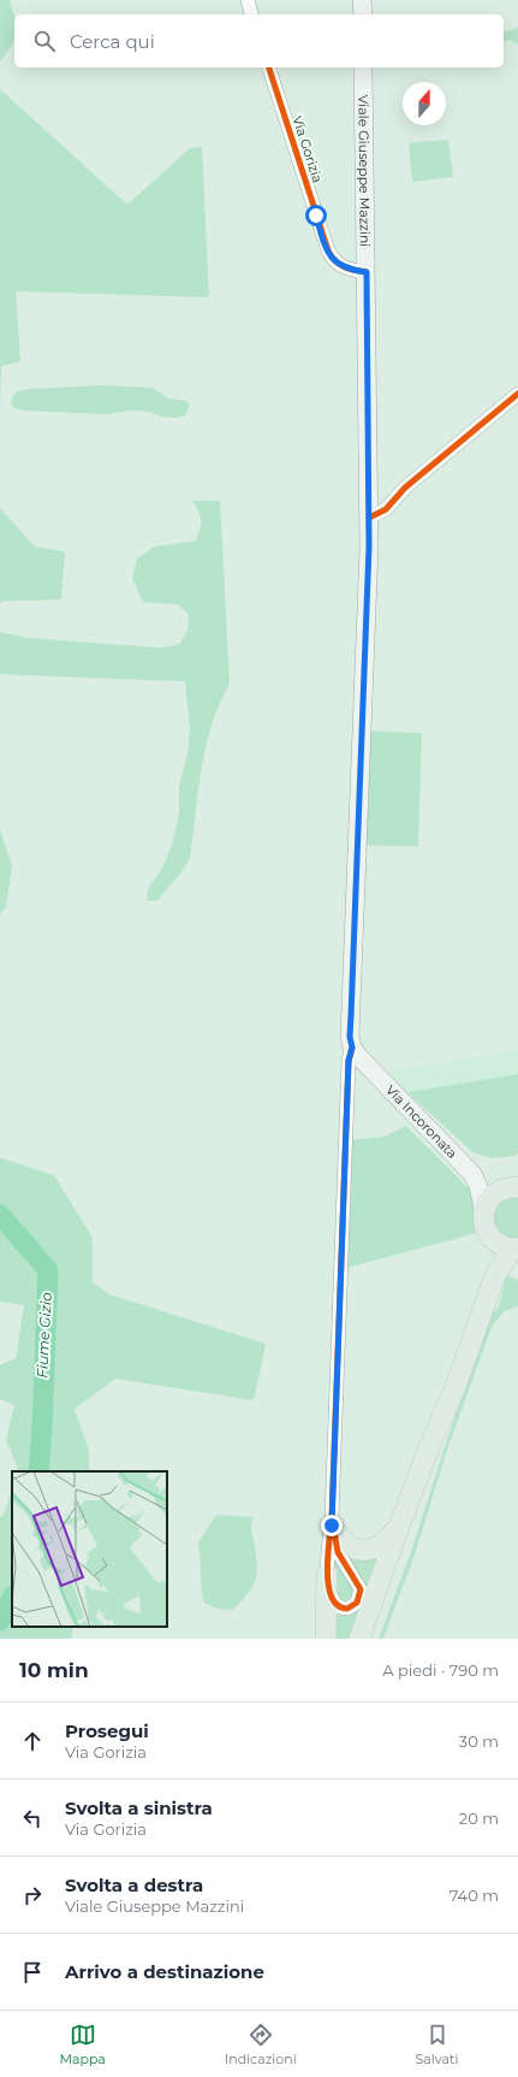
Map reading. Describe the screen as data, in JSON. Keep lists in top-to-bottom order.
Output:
{
  "streets": {
    "main road": ["Viale Giuseppe Mazzini", "Via Incoronata"],
    "street": ["Via Gorizia"]
  },
  "crossings": [
    ["Via Gorizia", "Viale Giuseppe Mazzini"],
    ["Viale Giuseppe Mazzini", "Via Incoronata"]
  ],
  "water": ["Fiume Gizio"],
  "north": "top",
  "page": {
    "search": "Cerca qui",
    "heading": ["10 min", "A piedi · 790 m"],
    "list": [
      ["Prosegui", "Via Gorizia", "30 m"],
      ["Svolta a sinistra", "Via Gorizia", "20 m"],
      ["Svolta a destra", "Viale Giuseppe Mazzini", "740 m"],
      "Arrivo a destinazione"
    ],
    "nav": ["Mappa", "Indicazioni", "Salvati"]
  }
}
